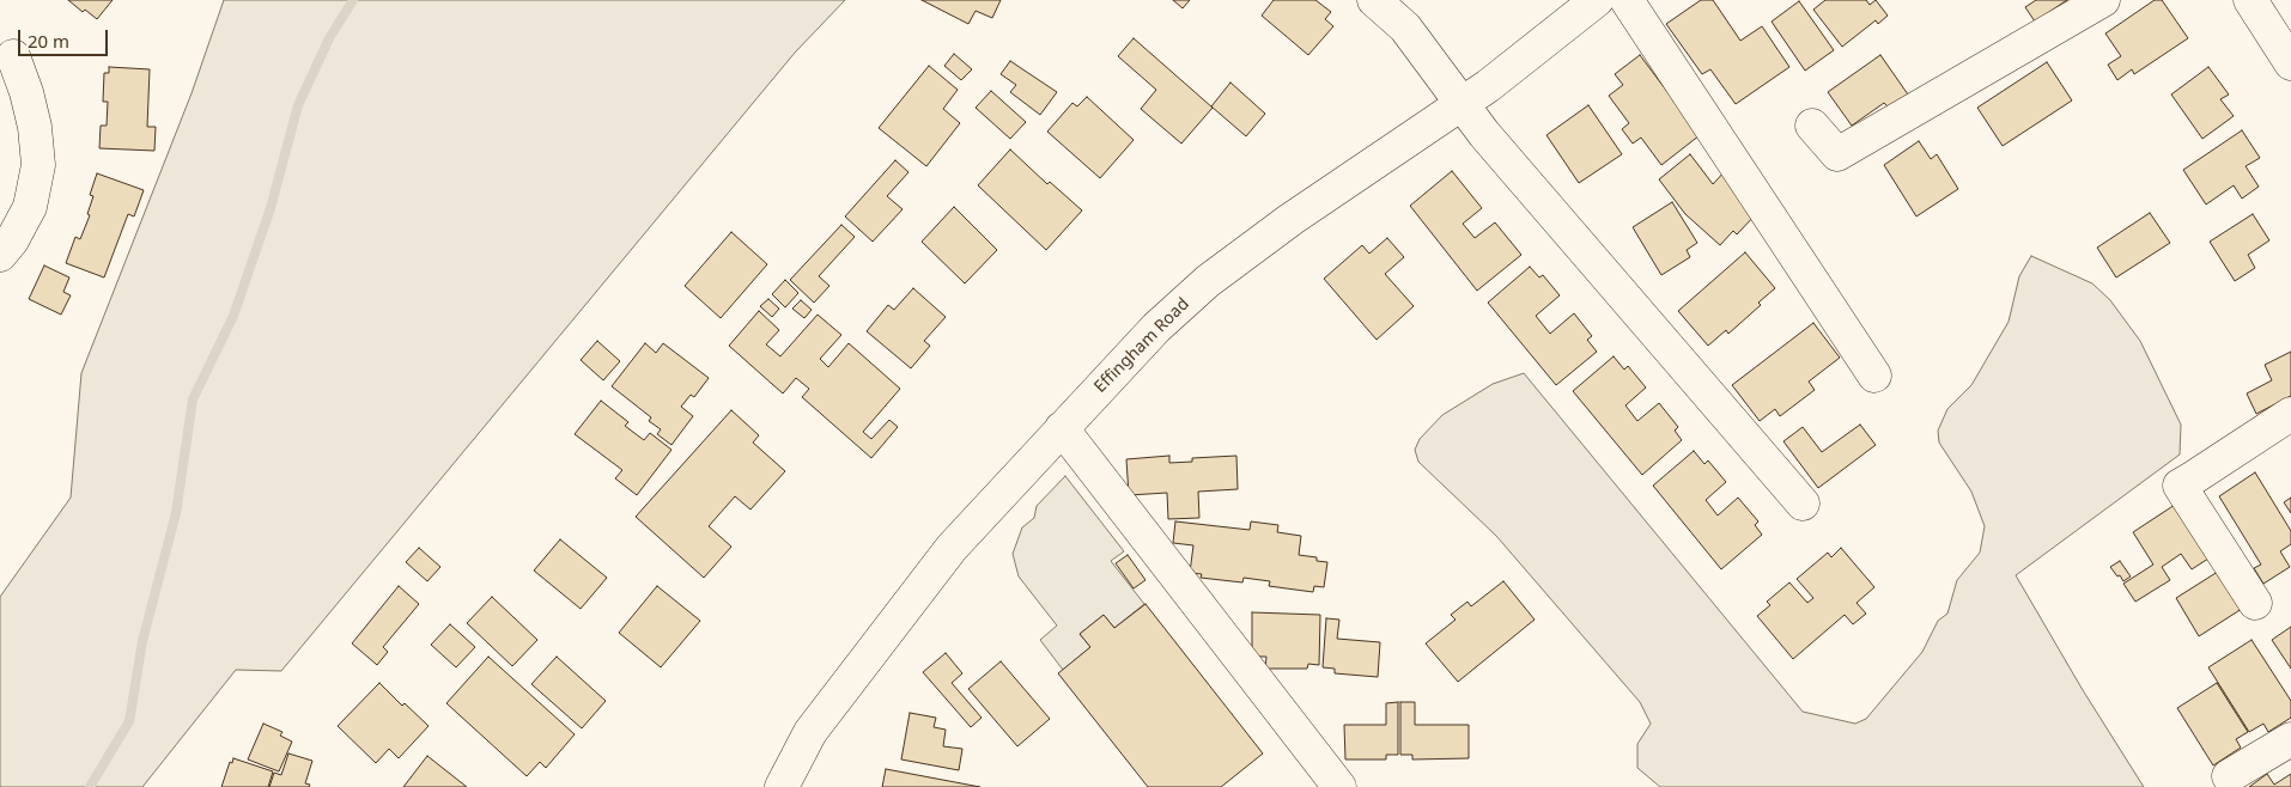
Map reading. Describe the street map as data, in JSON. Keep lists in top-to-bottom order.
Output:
{
  "streets": {
    "street": ["Effingham Road"]
  },
  "scale_bar": "20 m"
}
